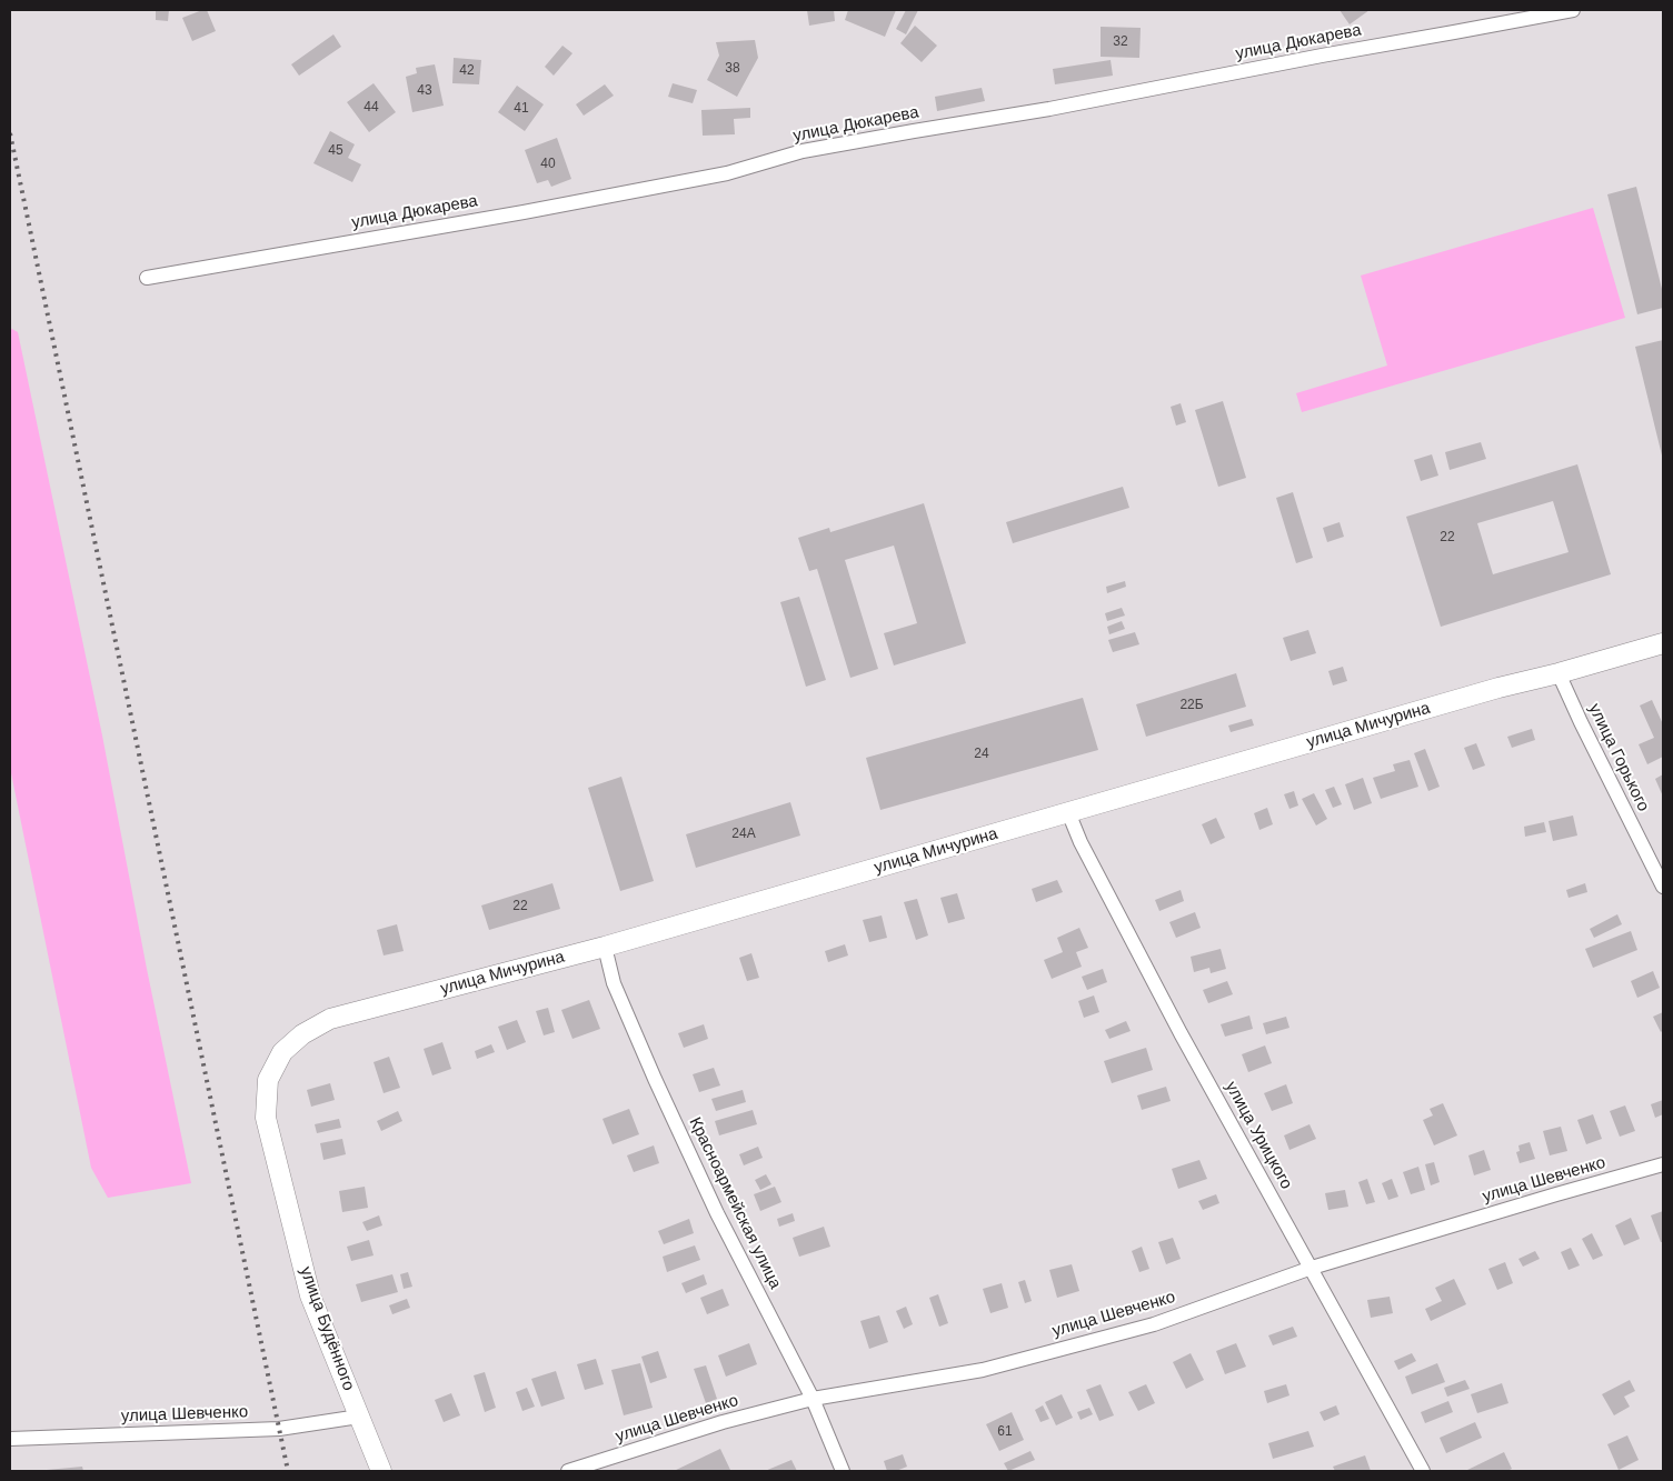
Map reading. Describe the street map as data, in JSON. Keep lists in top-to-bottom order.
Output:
{
  "streets": {
    "street": [
      "улица Дюкарева",
      "улица Мичурина",
      "улица Горького",
      "улица Урицкого",
      "улица Шевченко",
      "Красноармейская улица",
      "улица Будённого"
    ]
  },
  "crossings": [
    ["улица Мичурина", "улица Горького"],
    ["улица Мичурина", "улица Урицкого"],
    ["улица Мичурина", "Красноармейская улица"],
    ["улица Мичурина", "улица Будённого"],
    ["улица Урицкого", "улица Шевченко"],
    ["улица Шевченко", "Красноармейская улица"],
    ["улица Шевченко", "улица Будённого"]
  ],
  "house_numbers": [
    "32",
    "38",
    "42",
    "43",
    "44",
    "41",
    "45",
    "40",
    "22",
    "22Б",
    "24",
    "24А",
    "22",
    "61"
  ]
}
